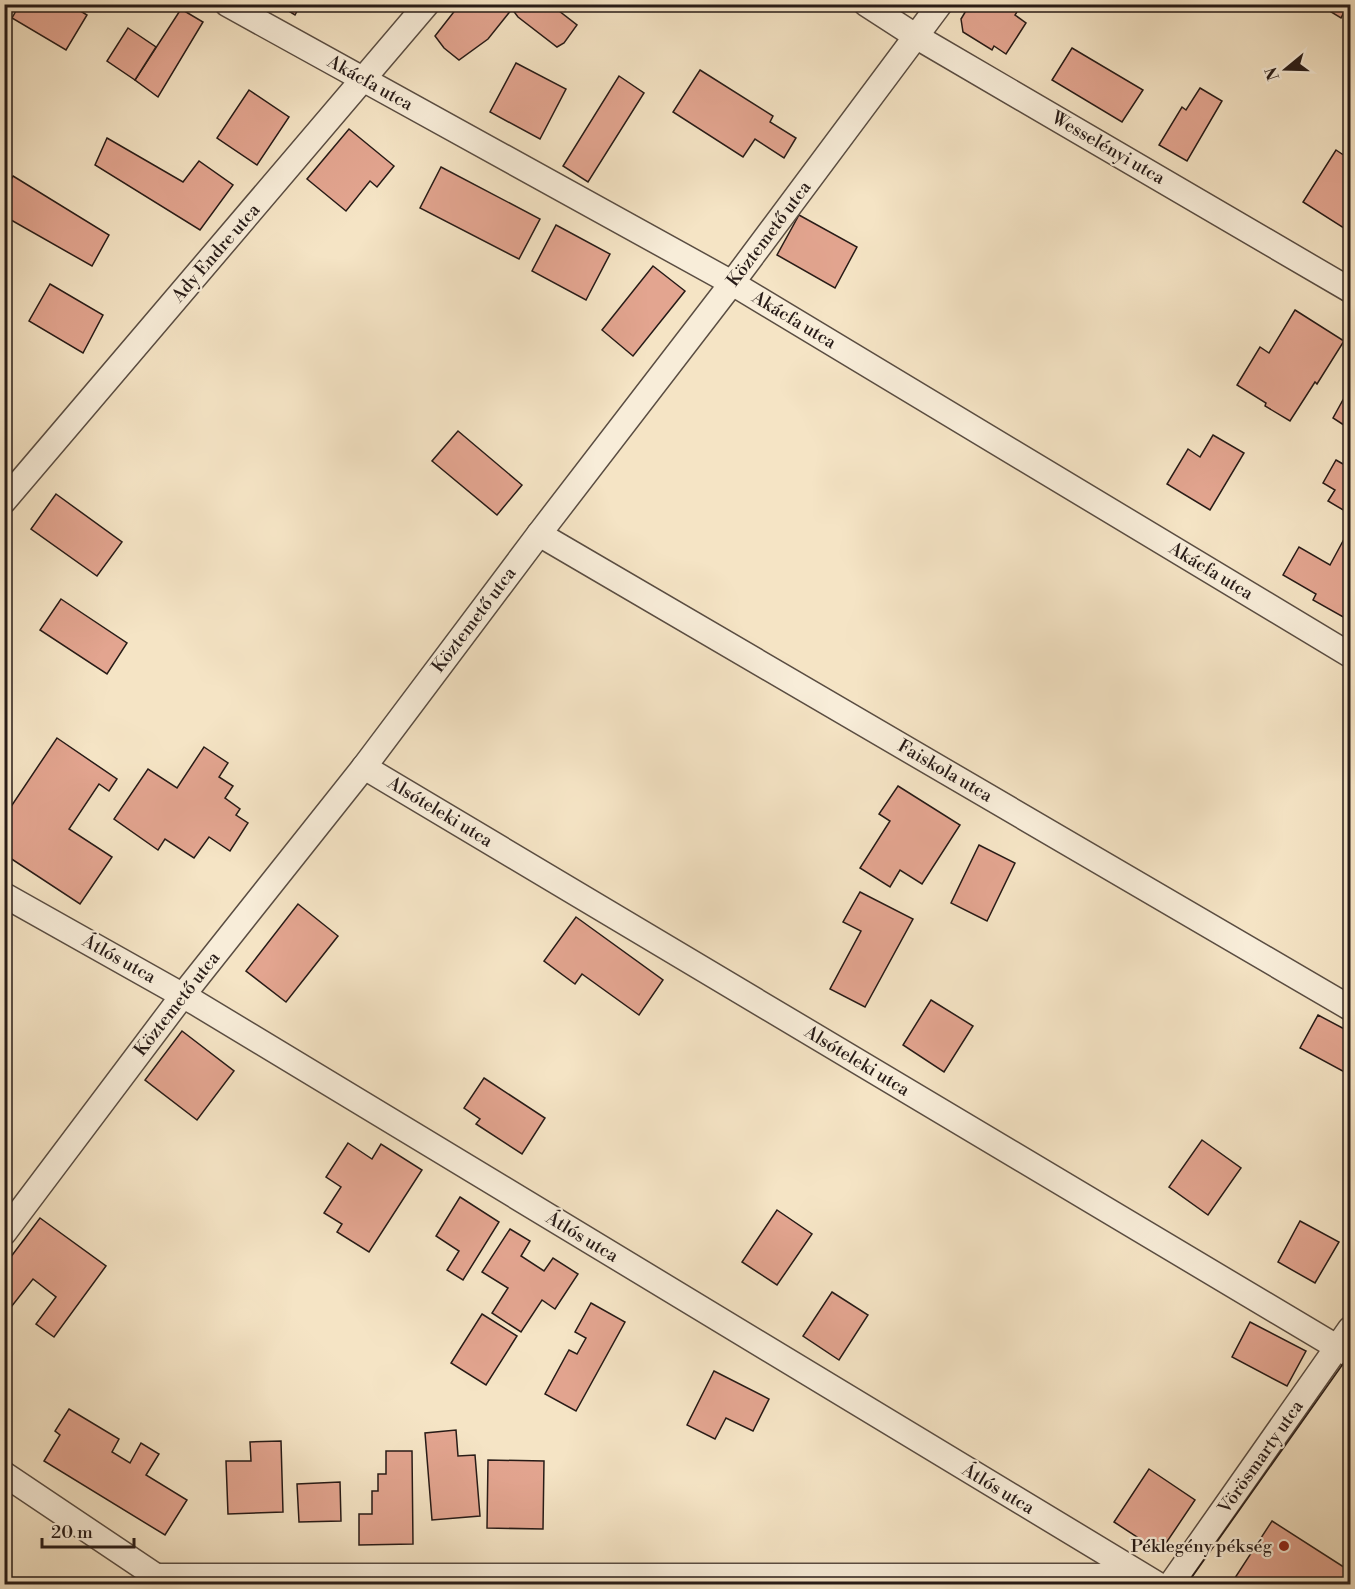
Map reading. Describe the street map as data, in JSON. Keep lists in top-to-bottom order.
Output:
{
  "streets": {
    "street": [
      "Akácfa utca",
      "Wesselényi utca",
      "Köztemető utca",
      "Ady Endre utca",
      "Faiskola utca",
      "Alsóteleki utca",
      "Átlós utca",
      "Vörösmarty utca"
    ]
  },
  "crossings": [
    ["Akácfa utca", "Köztemető utca"],
    ["Akácfa utca", "Ady Endre utca"],
    ["Wesselényi utca", "Köztemető utca"],
    ["Köztemető utca", "Faiskola utca"],
    ["Köztemető utca", "Alsóteleki utca"],
    ["Köztemető utca", "Átlós utca"],
    ["Alsóteleki utca", "Vörösmarty utca"]
  ],
  "places": ["Péklegény pékség"],
  "scale_bar": "20 m",
  "north": "left"
}
